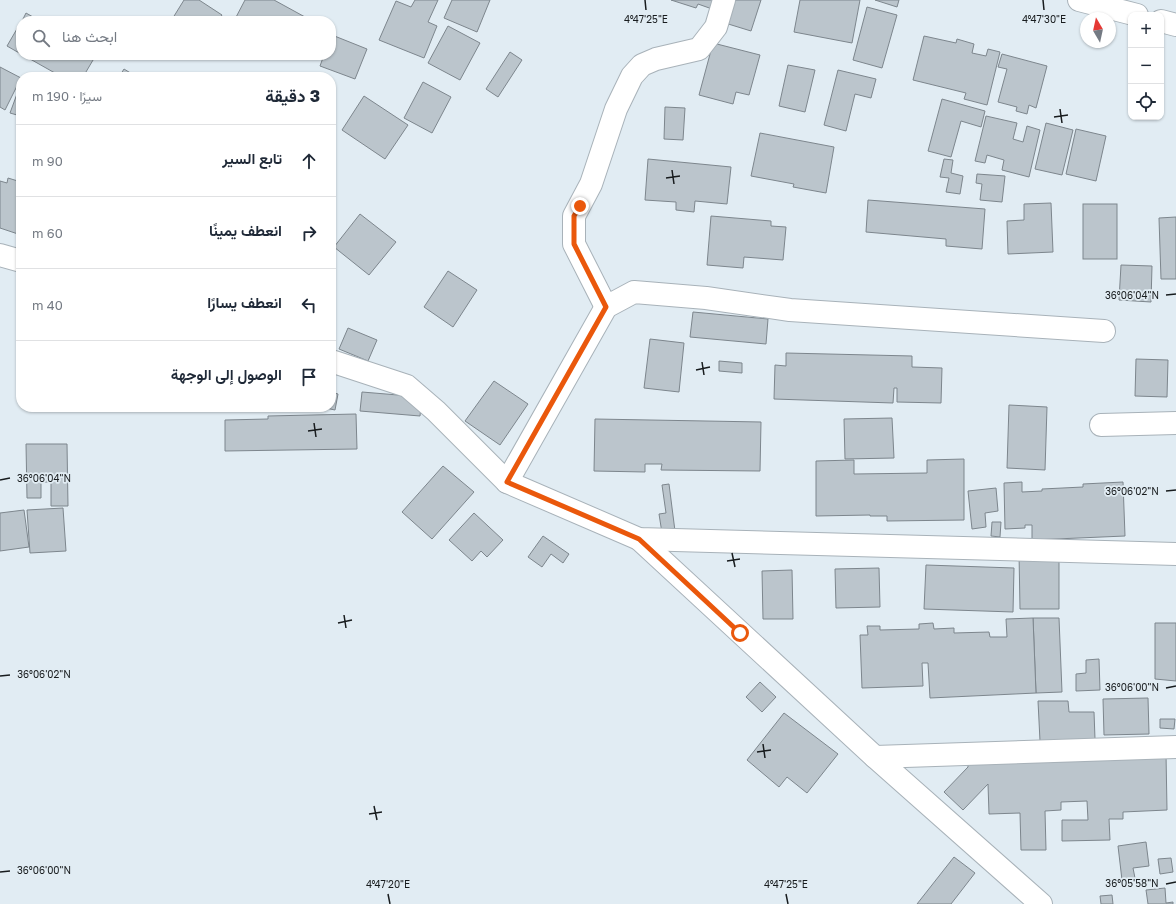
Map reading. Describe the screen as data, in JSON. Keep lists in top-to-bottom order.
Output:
{
  "north": "top",
  "page": {
    "map_buttons": ["+", "−"],
    "search": "ابحث هنا",
    "heading": ["3 دقيقة", "سيرًا · 190 m"],
    "list": [
      ["تابع السير", "90 m"],
      ["انعطف يمينًا", "60 m"],
      ["انعطف يسارًا", "40 m"],
      "الوصول إلى الوجهة"
    ]
  },
  "coordinates": [
    "4°47'30\"E",
    "4°47'25\"E",
    "36°06'04\"N",
    "36°06'02\"N",
    "36°06'00\"N",
    "36°05'58\"N",
    "4°47'20\"E"
  ]
}
